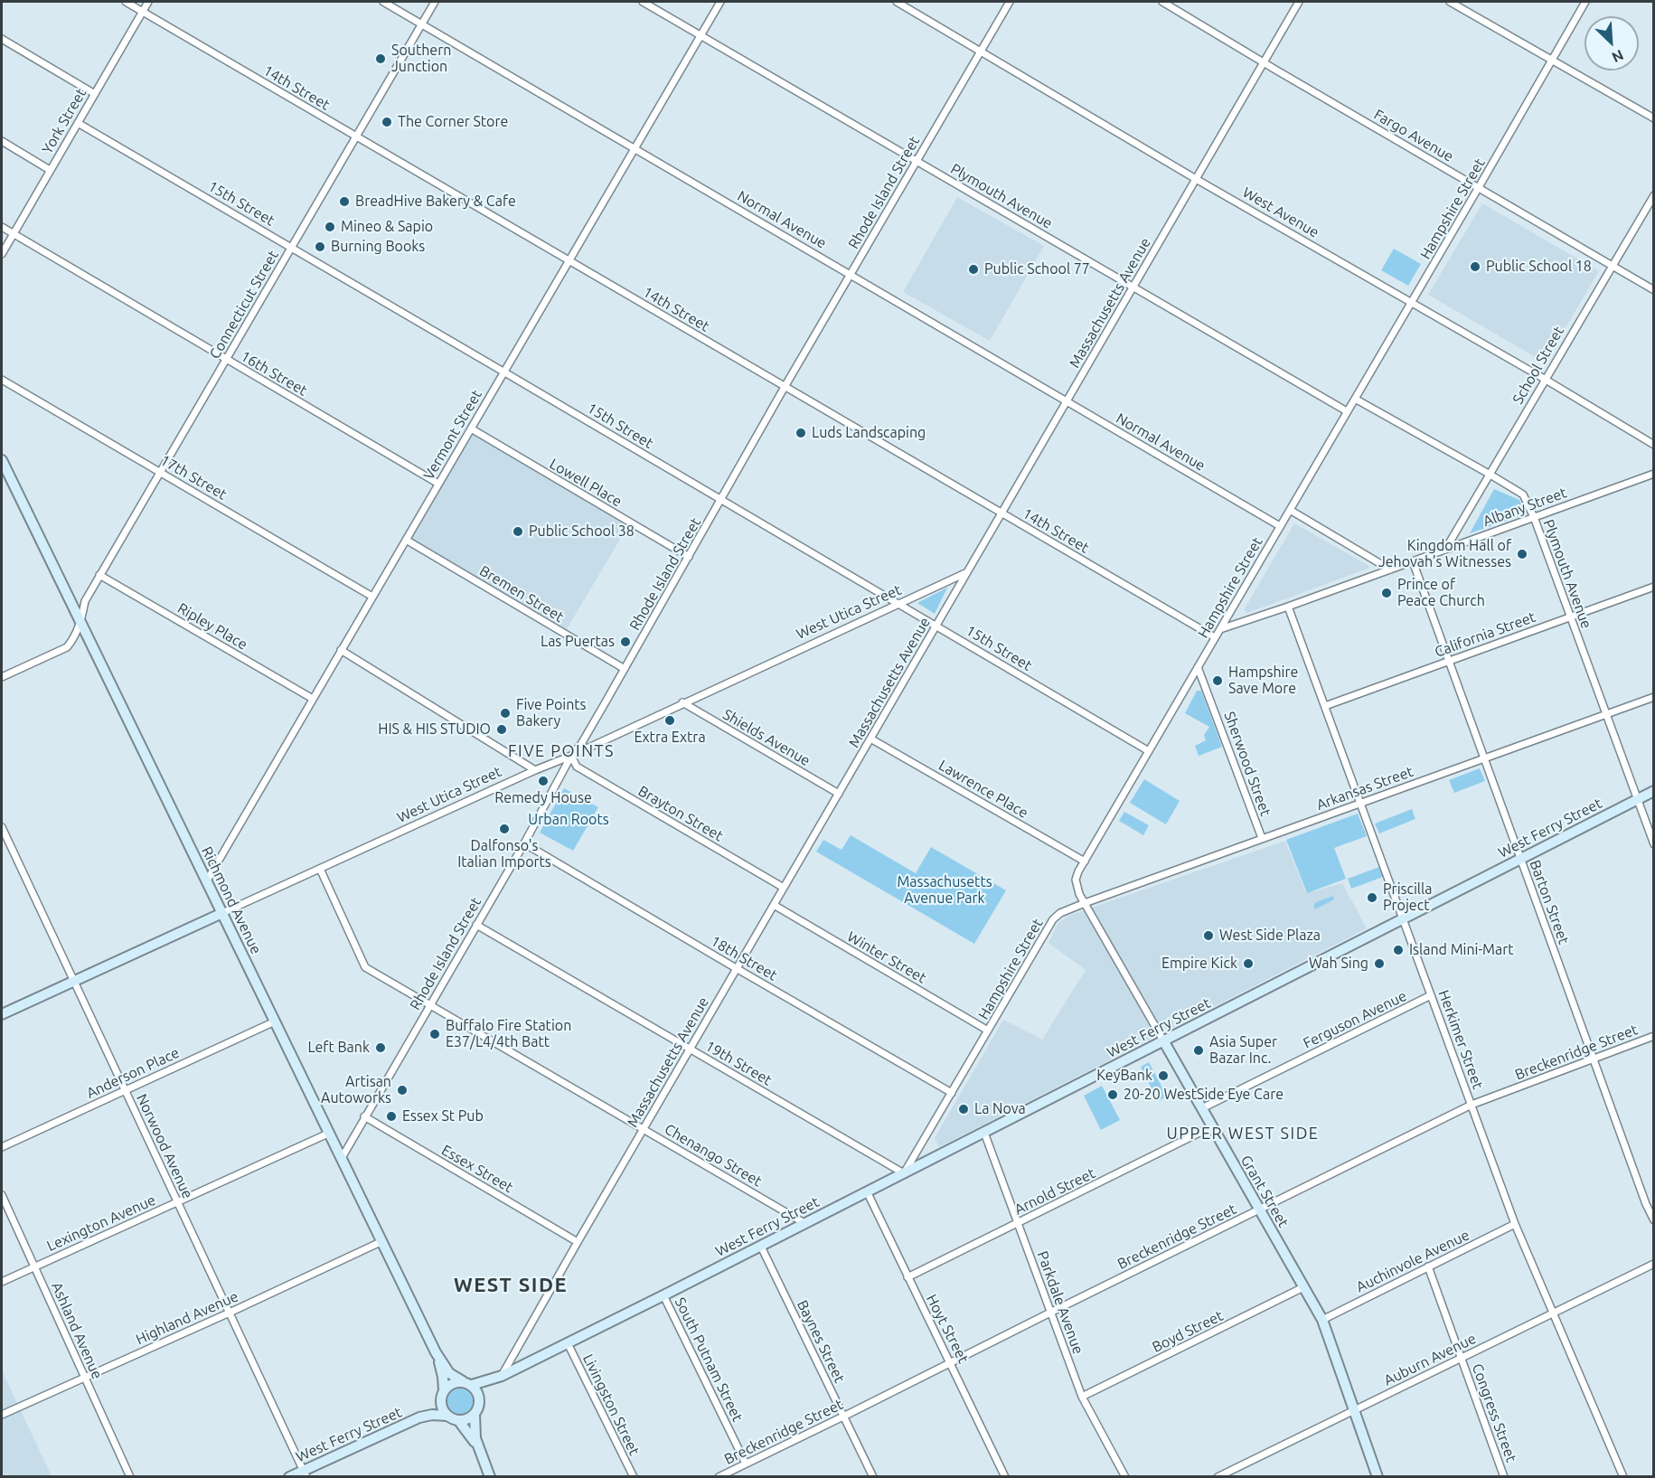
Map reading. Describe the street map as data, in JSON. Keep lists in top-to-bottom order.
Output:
{
  "streets": {
    "street": [
      "14th Street",
      "York Street",
      "Fargo Avenue",
      "Rhode Island Street",
      "Plymouth Avenue",
      "15th Street",
      "Hampshire Street",
      "West Avenue",
      "Normal Avenue",
      "Massachusetts Avenue",
      "Connecticut Street",
      "School Street",
      "16th Street",
      "Vermont Street",
      "17th Street",
      "Lowell Place",
      "Albany Street",
      "Bremen Street",
      "West Utica Street",
      "Ripley Place",
      "California Street",
      "Shields Avenue",
      "Sherwood Street",
      "Arkansas Street",
      "Lawrence Place",
      "Brayton Street",
      "West Ferry Street",
      "Richmond Avenue",
      "Barton Street",
      "Winter Street",
      "18th Street",
      "Ferguson Avenue",
      "Herkimer Street",
      "Breckenridge Street",
      "19th Street",
      "Anderson Place",
      "Norwood Avenue",
      "Chenango Street",
      "Essex Street",
      "Arnold Street",
      "Grant Street",
      "Lexington Avenue",
      "Auchinvole Avenue",
      "Parkdale Avenue",
      "Highland Avenue",
      "Hoyt Street",
      "Ashland Avenue",
      "Boyd Street",
      "Baynes Street",
      "South Putnam Street",
      "Auburn Avenue",
      "Livingston Street",
      "Congress Street"
    ]
  },
  "crossings": [
    ["14th Street", "York Street"],
    ["14th Street", "Rhode Island Street"],
    ["14th Street", "Hampshire Street"],
    ["14th Street", "Massachusetts Avenue"],
    ["14th Street", "Connecticut Street"],
    ["14th Street", "Vermont Street"],
    ["York Street", "15th Street"],
    ["York Street", "16th Street"],
    ["Fargo Avenue", "Hampshire Street"],
    ["Fargo Avenue", "Massachusetts Avenue"],
    ["Fargo Avenue", "School Street"],
    ["Rhode Island Street", "Plymouth Avenue"],
    ["Rhode Island Street", "15th Street"],
    ["Rhode Island Street", "West Avenue"],
    ["Rhode Island Street", "Normal Avenue"],
    ["Rhode Island Street", "Lowell Place"],
    ["Rhode Island Street", "Bremen Street"],
    ["Rhode Island Street", "West Utica Street"],
    ["Rhode Island Street", "Brayton Street"],
    ["Rhode Island Street", "Richmond Avenue"],
    ["Rhode Island Street", "18th Street"],
    ["Rhode Island Street", "19th Street"],
    ["Rhode Island Street", "Chenango Street"],
    ["Rhode Island Street", "Essex Street"],
    ["Plymouth Avenue", "Hampshire Street"],
    ["Plymouth Avenue", "Massachusetts Avenue"],
    ["Plymouth Avenue", "School Street"],
    ["Plymouth Avenue", "Vermont Street"],
    ["Plymouth Avenue", "Albany Street"],
    ["Plymouth Avenue", "California Street"],
    ["Plymouth Avenue", "Arkansas Street"],
    ["Plymouth Avenue", "West Ferry Street"],
    ["15th Street", "Hampshire Street"],
    ["15th Street", "Massachusetts Avenue"],
    ["15th Street", "Connecticut Street"],
    ["15th Street", "Vermont Street"],
    ["15th Street", "West Utica Street"],
    ["Hampshire Street", "West Avenue"],
    ["Hampshire Street", "Normal Avenue"],
    ["Hampshire Street", "Albany Street"],
    ["Hampshire Street", "Sherwood Street"],
    ["Hampshire Street", "Arkansas Street"],
    ["Hampshire Street", "Lawrence Place"],
    ["Hampshire Street", "West Ferry Street"],
    ["Hampshire Street", "Winter Street"],
    ["Hampshire Street", "18th Street"],
    ["Hampshire Street", "19th Street"],
    ["Hampshire Street", "Grant Street"],
    ["West Avenue", "Massachusetts Avenue"],
    ["West Avenue", "School Street"],
    ["Normal Avenue", "Massachusetts Avenue"],
    ["Normal Avenue", "Connecticut Street"],
    ["Normal Avenue", "Vermont Street"],
    ["Massachusetts Avenue", "West Utica Street"],
    ["Massachusetts Avenue", "Shields Avenue"],
    ["Massachusetts Avenue", "Lawrence Place"],
    ["Massachusetts Avenue", "Brayton Street"],
    ["Massachusetts Avenue", "West Ferry Street"],
    ["Massachusetts Avenue", "Winter Street"],
    ["Massachusetts Avenue", "18th Street"],
    ["Massachusetts Avenue", "19th Street"],
    ["Massachusetts Avenue", "Chenango Street"],
    ["Massachusetts Avenue", "Essex Street"],
    ["Connecticut Street", "16th Street"],
    ["Connecticut Street", "17th Street"],
    ["Connecticut Street", "Ripley Place"],
    ["Connecticut Street", "Richmond Avenue"],
    ["School Street", "Albany Street"],
    ["16th Street", "Vermont Street"],
    ["Vermont Street", "17th Street"],
    ["Vermont Street", "Lowell Place"],
    ["Vermont Street", "Bremen Street"],
    ["Vermont Street", "Ripley Place"],
    ["Vermont Street", "Richmond Avenue"],
    ["Albany Street", "Barton Street"],
    ["Albany Street", "Herkimer Street"],
    ["West Utica Street", "Shields Avenue"],
    ["West Utica Street", "Brayton Street"],
    ["West Utica Street", "Richmond Avenue"],
    ["West Utica Street", "Norwood Avenue"],
    ["West Utica Street", "Chenango Street"],
    ["California Street", "Barton Street"],
    ["California Street", "Herkimer Street"],
    ["Sherwood Street", "Arkansas Street"],
    ["Arkansas Street", "Barton Street"],
    ["Arkansas Street", "Herkimer Street"],
    ["Arkansas Street", "Grant Street"],
    ["West Ferry Street", "Richmond Avenue"],
    ["West Ferry Street", "Barton Street"],
    ["West Ferry Street", "Herkimer Street"],
    ["West Ferry Street", "19th Street"],
    ["West Ferry Street", "Norwood Avenue"],
    ["West Ferry Street", "Chenango Street"],
    ["West Ferry Street", "Grant Street"],
    ["West Ferry Street", "Parkdale Avenue"],
    ["West Ferry Street", "Hoyt Street"],
    ["West Ferry Street", "Baynes Street"],
    ["West Ferry Street", "South Putnam Street"],
    ["West Ferry Street", "Livingston Street"],
    ["Richmond Avenue", "Anderson Place"],
    ["Richmond Avenue", "Lexington Avenue"],
    ["Richmond Avenue", "Highland Avenue"],
    ["Barton Street", "Breckenridge Street"],
    ["Ferguson Avenue", "Herkimer Street"],
    ["Ferguson Avenue", "Grant Street"],
    ["Herkimer Street", "Breckenridge Street"],
    ["Herkimer Street", "Auchinvole Avenue"],
    ["Herkimer Street", "Auburn Avenue"],
    ["Breckenridge Street", "Grant Street"],
    ["Breckenridge Street", "Parkdale Avenue"],
    ["Breckenridge Street", "Hoyt Street"],
    ["Breckenridge Street", "Baynes Street"],
    ["Breckenridge Street", "South Putnam Street"],
    ["Anderson Place", "Norwood Avenue"],
    ["Norwood Avenue", "Lexington Avenue"],
    ["Norwood Avenue", "Highland Avenue"],
    ["Arnold Street", "Grant Street"],
    ["Arnold Street", "Parkdale Avenue"],
    ["Arnold Street", "Hoyt Street"],
    ["Grant Street", "Auchinvole Avenue"],
    ["Grant Street", "Boyd Street"],
    ["Grant Street", "Auburn Avenue"],
    ["Lexington Avenue", "Ashland Avenue"],
    ["Auchinvole Avenue", "Congress Street"],
    ["Parkdale Avenue", "Boyd Street"],
    ["Highland Avenue", "Ashland Avenue"],
    ["Auburn Avenue", "Congress Street"]
  ],
  "districts": ["FIVE POINTS", "UPPER WEST SIDE", "WEST SIDE"],
  "parks": ["Urban Roots", "Massachusetts Avenue Park"],
  "places": [
    "Southern Junction",
    "The Corner Store",
    "BreadHive Bakery & Cafe",
    "Mineo & Sapio",
    "Burning Books",
    "Public School 18",
    "Public School 77",
    "Luds Landscaping",
    "Public School 38",
    "Kingdom Hall of Jehovah’s Witnesses",
    "Prince of Peace Church",
    "Las Puertas",
    "Hampshire Save More",
    "Five Points Bakery",
    "Extra Extra",
    "HIS & HIS STUDIO",
    "Remedy House",
    "Dalfonso's Italian Imports",
    "Priscilla Project",
    "West Side Plaza",
    "Island Mini-Mart",
    "Empire Kick",
    "Wah Sing",
    "Buffalo Fire Station E37/L4/4th Batt",
    "Left Bank",
    "Asia Super Bazar Inc.",
    "KeyBank",
    "Artisan Autoworks",
    "20-20 WestSide Eye Care",
    "La Nova",
    "Essex St Pub"
  ],
  "north": "bottom right"
}
